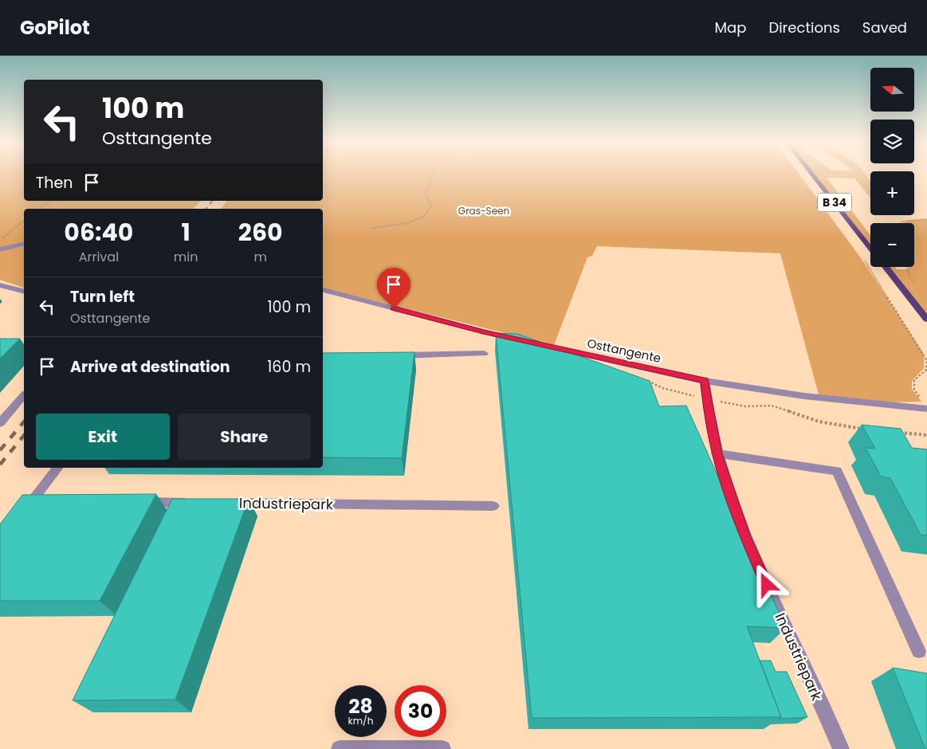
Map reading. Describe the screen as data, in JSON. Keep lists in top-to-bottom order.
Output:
{
  "streets": {
    "main road": ["B 34"],
    "street": ["Osttangente", "Industriepark"]
  },
  "crossings": [
    ["Osttangente", "Industriepark"]
  ],
  "parks": ["Gras-Seen"],
  "north": "left",
  "page": {
    "header": "GoPilot",
    "nav": ["Map", "Directions", "Saved"],
    "map_buttons": ["+", "−"],
    "turn": ["100 m", "Osttangente"],
    "then": "Then",
    "eta": [
      "06:40",
      "Arrival",
      "1",
      "min",
      "260",
      "m"
    ],
    "list": [
      {
        "name": "Turn left",
        "note": "Osttangente",
        "value": "100 m"
      },
      {
        "name": "Arrive at destination",
        "value": "160 m"
      }
    ],
    "buttons": ["Exit", "Share"],
    "speed": "28 km/h",
    "limit": "30"
  }
}
